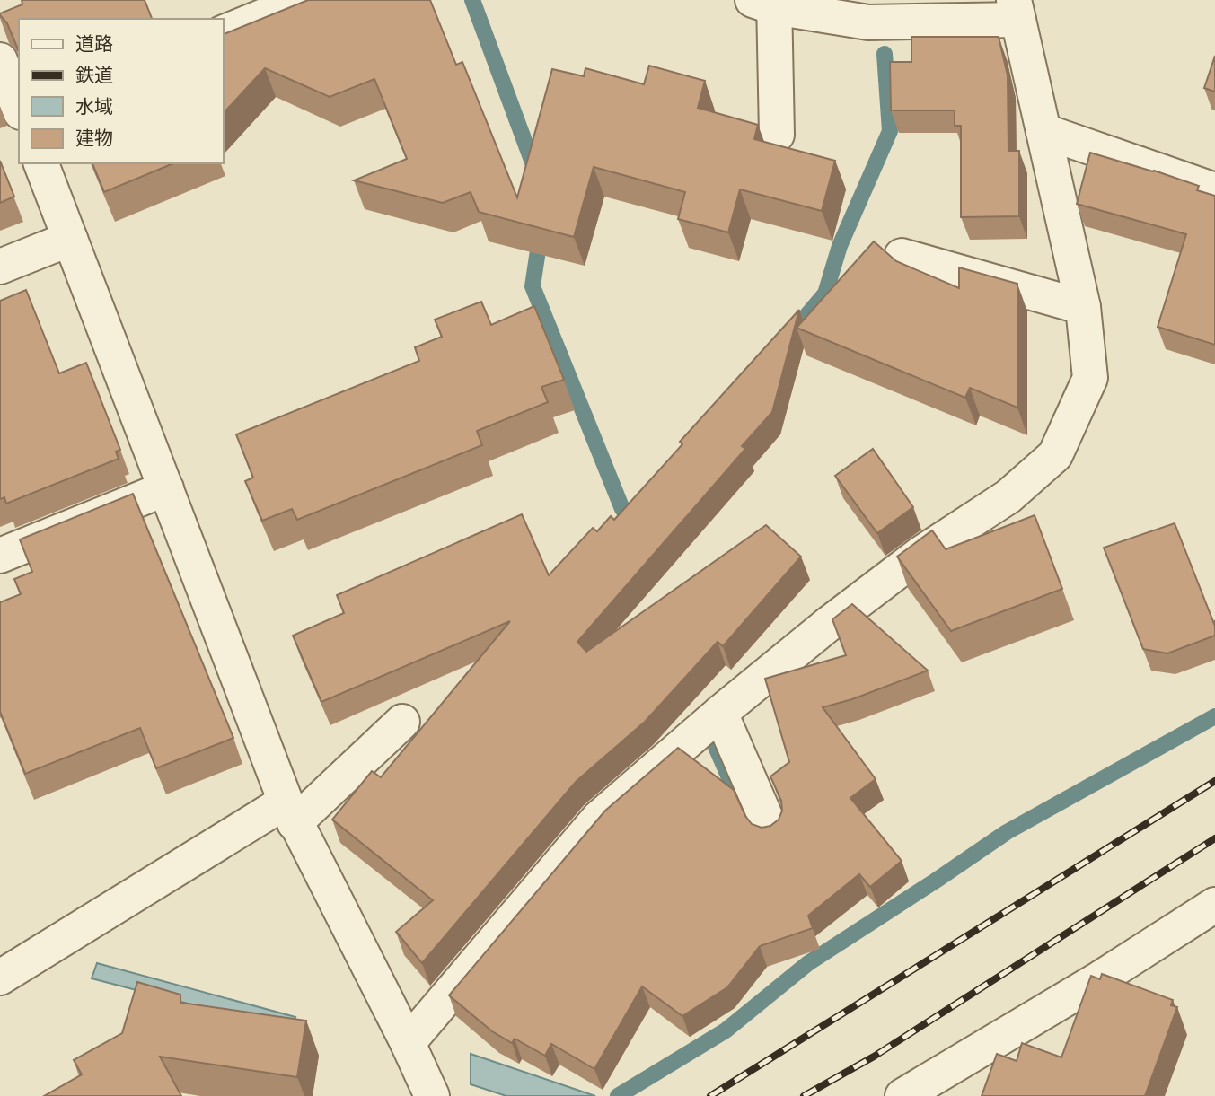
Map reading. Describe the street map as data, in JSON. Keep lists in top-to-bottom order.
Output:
{
  "legend": [
    "道路",
    "鉄道",
    "水域",
    "建物"
  ]
}
